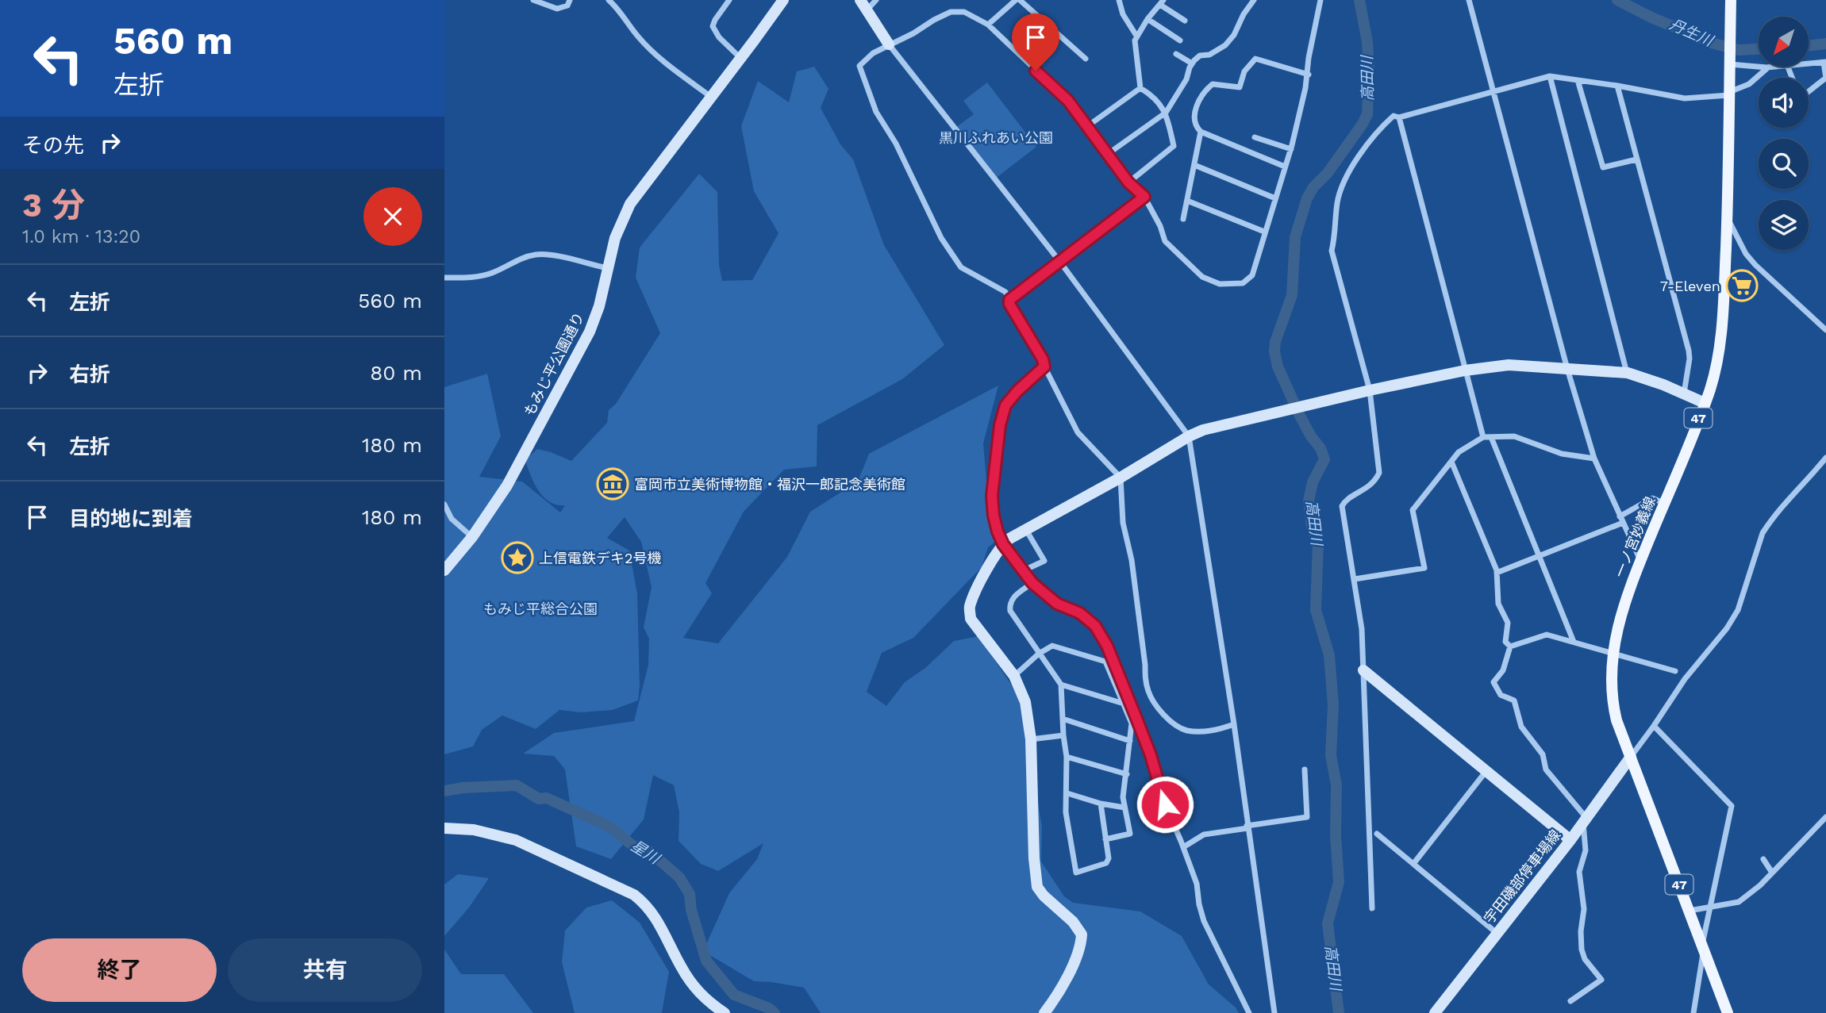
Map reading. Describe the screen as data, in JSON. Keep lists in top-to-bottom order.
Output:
{
  "streets": {
    "main road": ["47", "一ノ宮妙義線"],
    "street": ["もみじ平公園通り", "宇田磯部停車場線"]
  },
  "crossings": [
    ["47", "一ノ宮妙義線"],
    ["一ノ宮妙義線", "宇田磯部停車場線"]
  ],
  "water": ["丹生川", "高田川", "星川"],
  "parks": ["黒川ふれあい公園", "もみじ平総合公園"],
  "places": {
    "supermarket": ["7-Eleven"],
    "museum": ["富岡市立美術博物館・福沢一郎記念美術館"],
    "place": ["上信電鉄デキ2号機"]
  },
  "north": "bottom left",
  "page": {
    "turn": ["560 m", "左折"],
    "then": "その先",
    "heading": ["3 分", "1.0 km · 13:20"],
    "list": [
      {
        "name": "左折",
        "value": "560 m"
      },
      {
        "name": "右折",
        "value": "80 m"
      },
      {
        "name": "左折",
        "value": "180 m"
      },
      {
        "name": "目的地に到着",
        "value": "180 m"
      }
    ],
    "buttons": ["終了", "共有"]
  }
}
